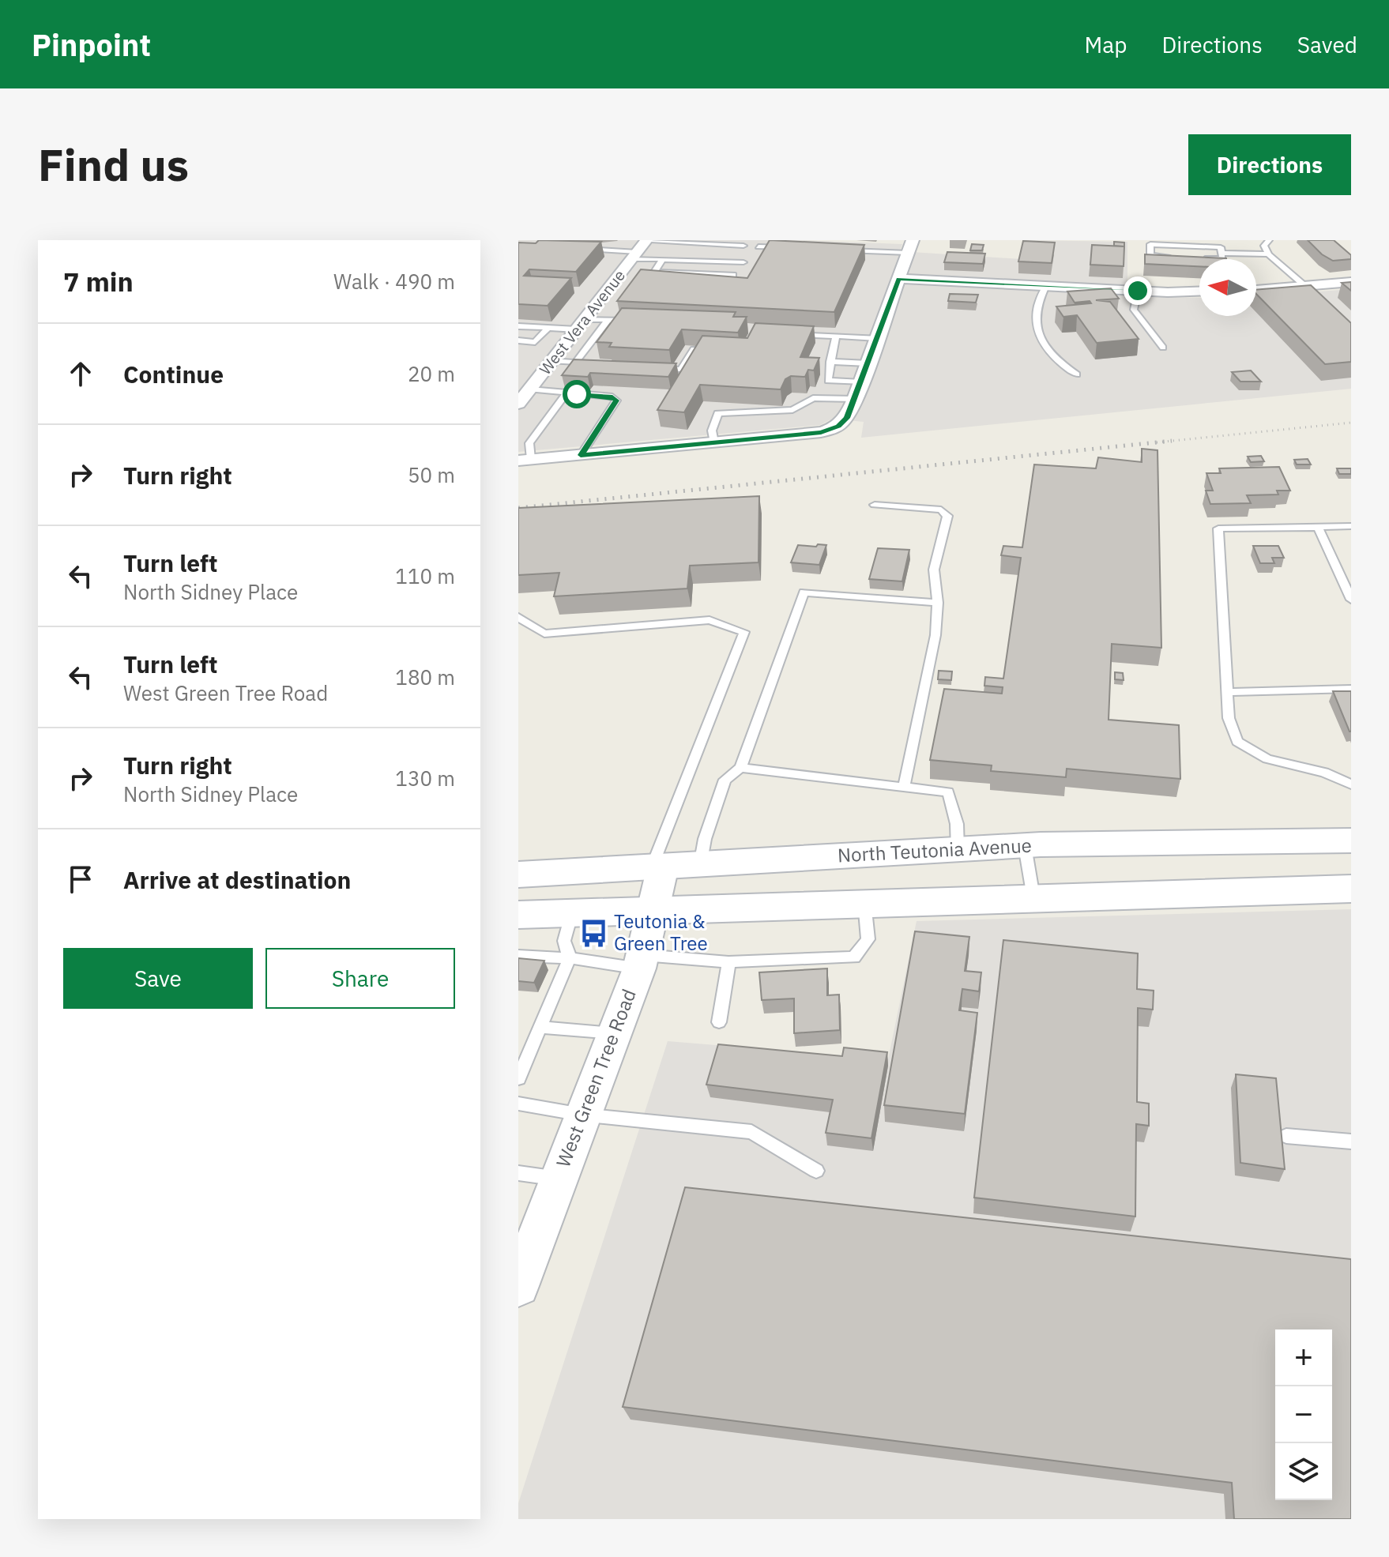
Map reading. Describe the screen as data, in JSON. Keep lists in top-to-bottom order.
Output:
{
  "streets": {
    "main road": ["North Teutonia Avenue"],
    "street": ["West Vera Avenue", "West Green Tree Road"]
  },
  "crossings": [
    ["North Teutonia Avenue", "West Green Tree Road"]
  ],
  "places": {
    "bus stop": ["Teutonia & Green Tree"]
  },
  "north": "left",
  "page": {
    "header": "Pinpoint",
    "nav": ["Map", "Directions", "Saved"],
    "buttons": [
      "Directions",
      ["Save", "Share"]
    ],
    "title": "Find us",
    "heading": ["7 min", "Walk · 490 m"],
    "list": [
      ["Continue", "20 m"],
      ["Turn right", "50 m"],
      ["Turn left", "North Sidney Place", "110 m"],
      ["Turn left", "West Green Tree Road", "180 m"],
      ["Turn right", "North Sidney Place", "130 m"],
      "Arrive at destination"
    ],
    "map_buttons": ["+", "−"]
  }
}
